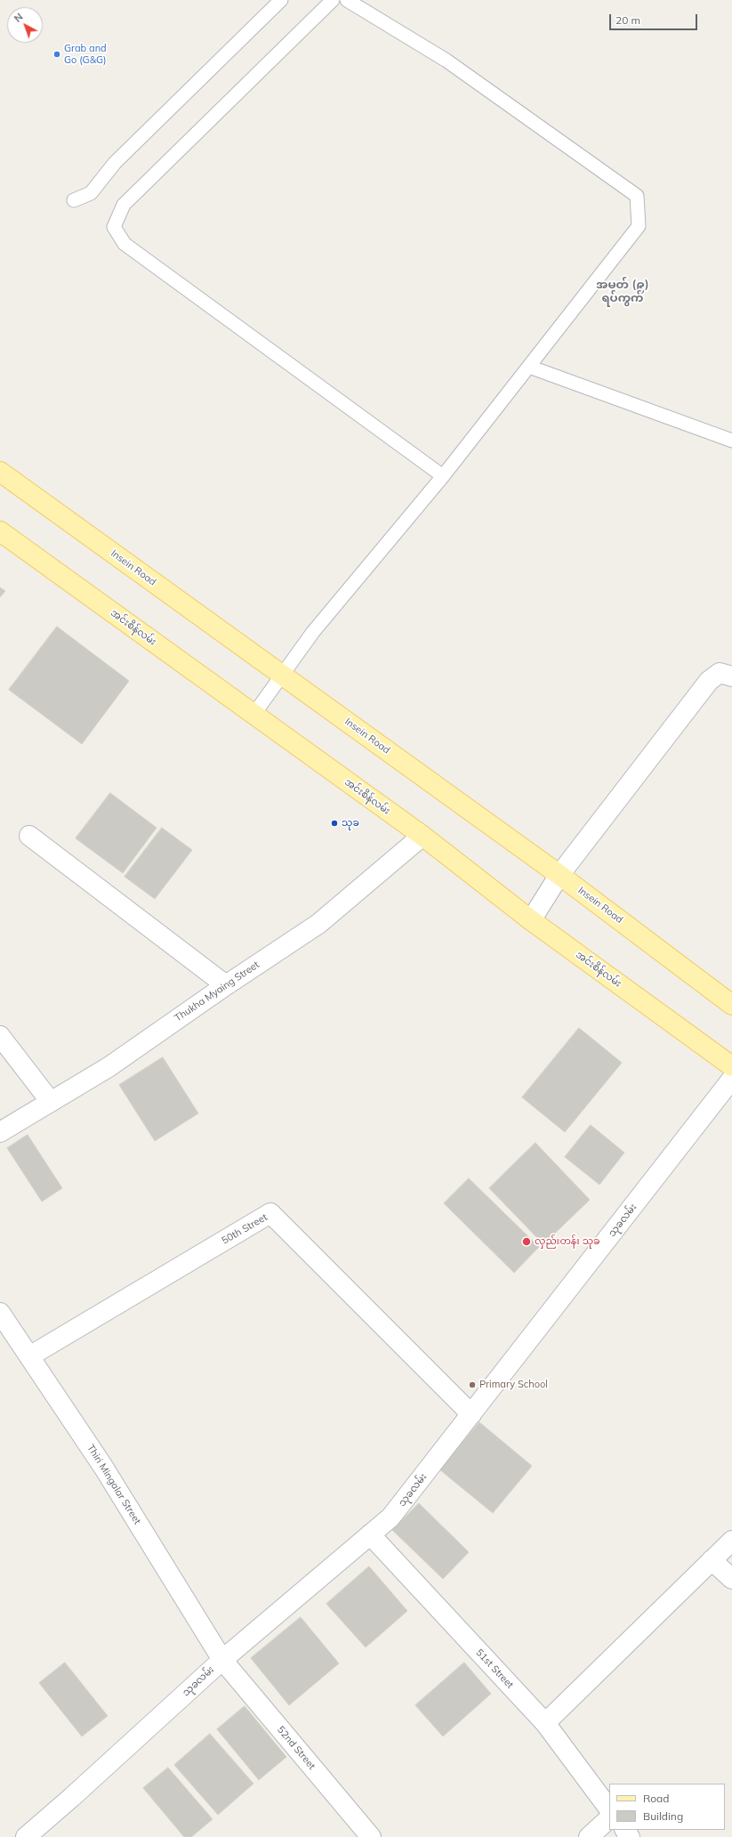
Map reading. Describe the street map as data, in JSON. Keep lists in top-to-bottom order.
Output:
{
  "streets": {
    "main road": ["Insein Road", "အင်းစိန်လမ်း"],
    "street": [
      "Thukha Myaing Street",
      "သုခလမ်း",
      "50th Street",
      "Thiri Mingalar Street",
      "51st Street",
      "52nd Street"
    ]
  },
  "crossings": [
    ["အင်းစိန်လမ်း", "Thukha Myaing Street"],
    ["သုခလမ်း", "50th Street"],
    ["သုခလမ်း", "Thiri Mingalar Street"],
    ["သုခလမ်း", "51st Street"],
    ["သုခလမ်း", "52nd Street"],
    ["50th Street", "Thiri Mingalar Street"],
    ["Thiri Mingalar Street", "52nd Street"]
  ],
  "districts": ["အမှတ် (၉) ရပ်ကွက်"],
  "places": [
    "Grab and Go (G&G)",
    "သုခ",
    "လှည်းတန်း သုခ",
    "Primary School"
  ],
  "legend": ["Road", "Building"],
  "scale_bar": "20 m",
  "north": "top left"
}
